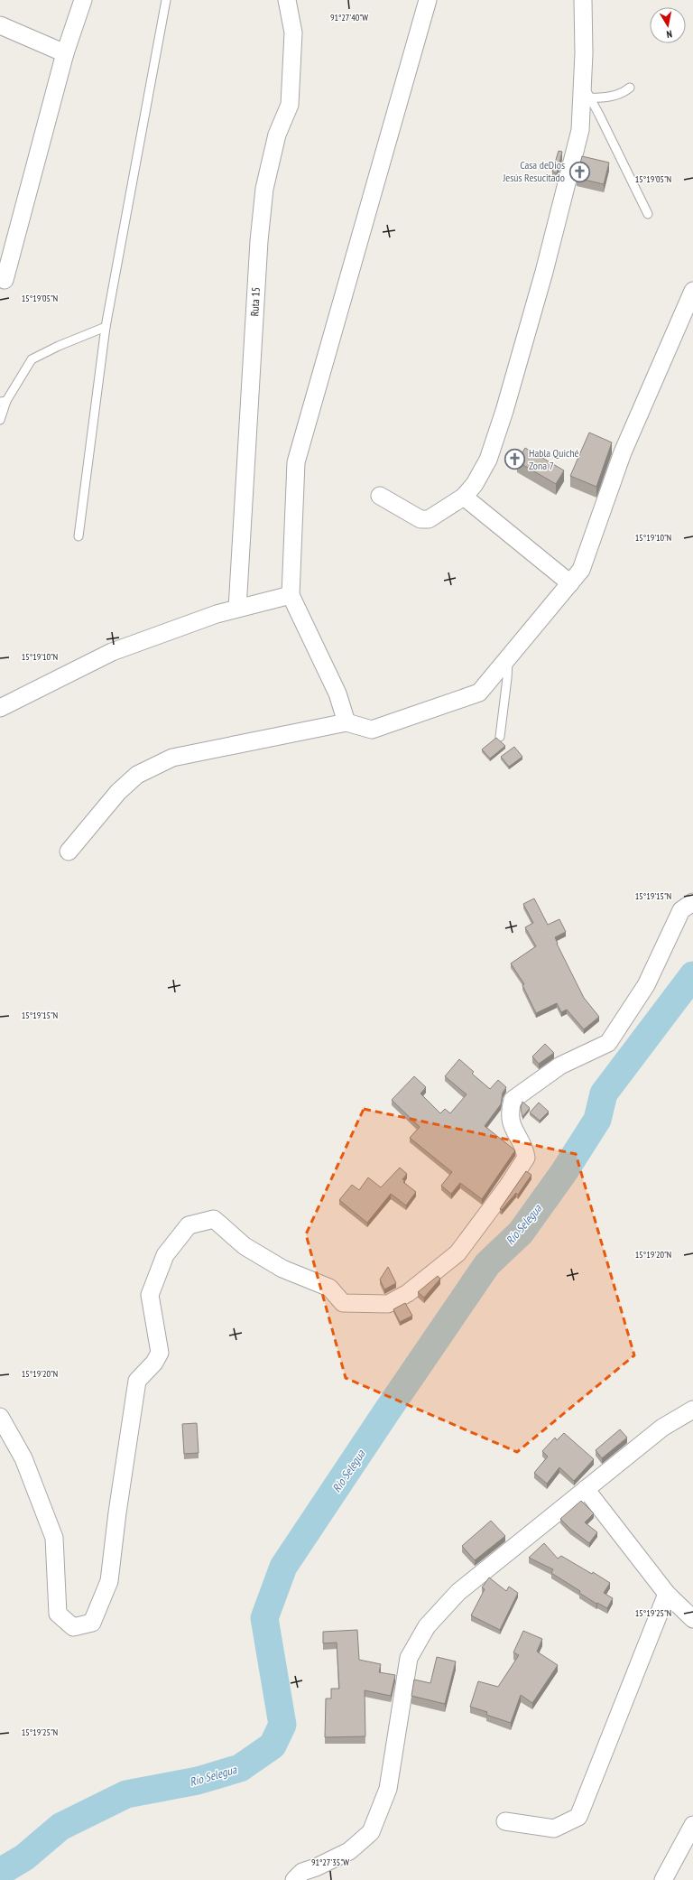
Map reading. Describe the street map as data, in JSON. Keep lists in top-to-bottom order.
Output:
{
  "streets": {
    "street": ["Ruta 15"]
  },
  "water": ["Río Selegua"],
  "places": {
    "church": ["Casa deDios Jesús Resucitado", "Habla Quiché Zona 7"]
  },
  "north": "bottom",
  "coordinates": [
    "91°27'40\"W",
    "15°19'05\"N",
    "15°19'10\"N",
    "15°19'15\"N",
    "15°19'20\"N",
    "15°19'25\"N",
    "91°27'35\"W"
  ]
}
